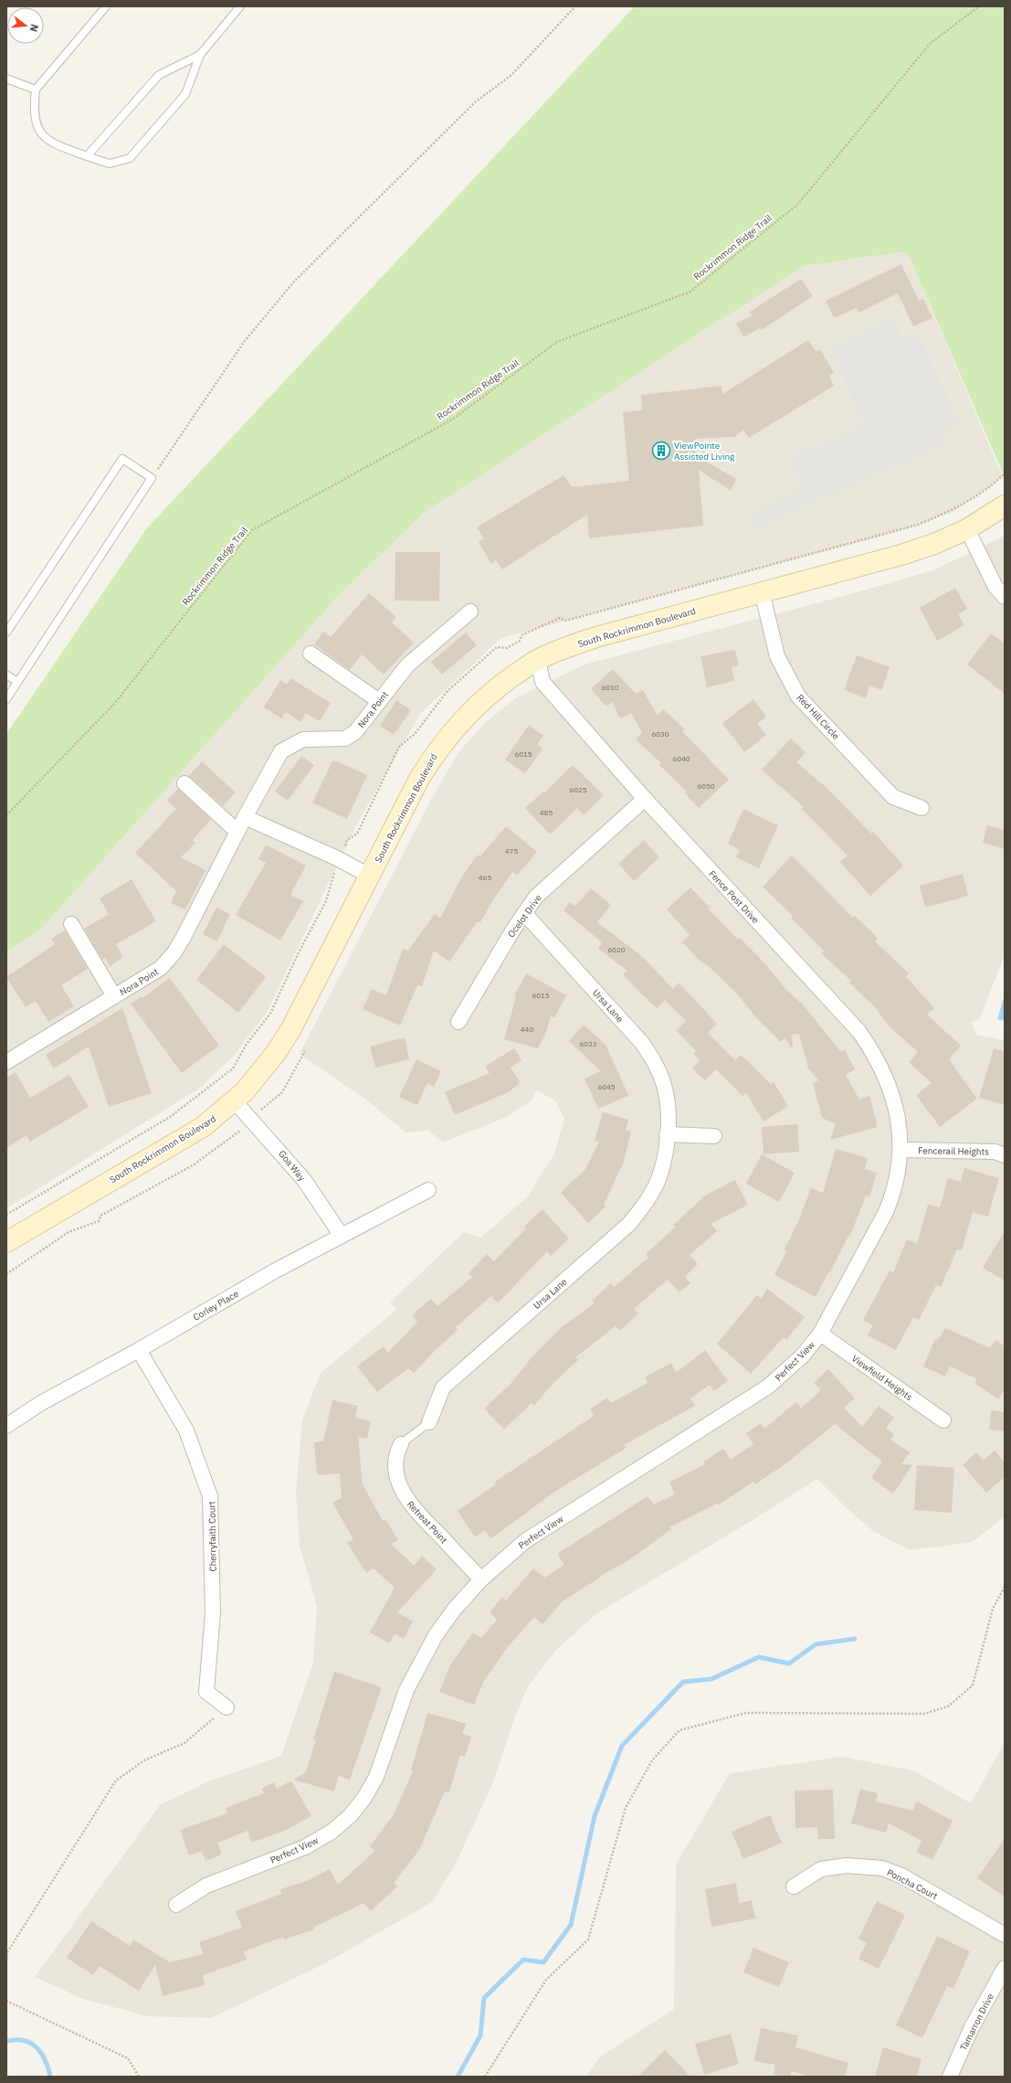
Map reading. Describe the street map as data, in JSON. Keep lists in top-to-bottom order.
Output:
{
  "streets": {
    "main road": ["South Rockrimmon Boulevard"],
    "street": [
      "Nora Point",
      "Red Hill Circle",
      "Fence Post Drive",
      "Ocelot Drive",
      "Ursa Lane",
      "Fencerail Heights",
      "Goa Way",
      "Corley Place",
      "Perfect View",
      "Viewfield Heights",
      "Retreat Point",
      "Cherryfaith Court",
      "Poncha Court",
      "Tamarron Drive"
    ],
    "path": ["Rockrimmon Ridge Trail"]
  },
  "crossings": [
    ["South Rockrimmon Boulevard", "Red Hill Circle"],
    ["South Rockrimmon Boulevard", "Fence Post Drive"],
    ["South Rockrimmon Boulevard", "Goa Way"],
    ["Fence Post Drive", "Ocelot Drive"],
    ["Fence Post Drive", "Fencerail Heights"],
    ["Fence Post Drive", "Perfect View"],
    ["Ocelot Drive", "Ursa Lane"],
    ["Ursa Lane", "Retreat Point"],
    ["Fencerail Heights", "Perfect View"],
    ["Goa Way", "Corley Place"],
    ["Corley Place", "Cherryfaith Court"],
    ["Perfect View", "Viewfield Heights"],
    ["Perfect View", "Retreat Point"]
  ],
  "places": {
    "building": ["ViewPointe Assisted Living"]
  },
  "house_numbers": [
    "6010",
    "6030",
    "6015",
    "6040",
    "6050",
    "6025",
    "485",
    "475",
    "465",
    "6020",
    "6015",
    "440",
    "6033",
    "6045"
  ],
  "north": "right"
}
